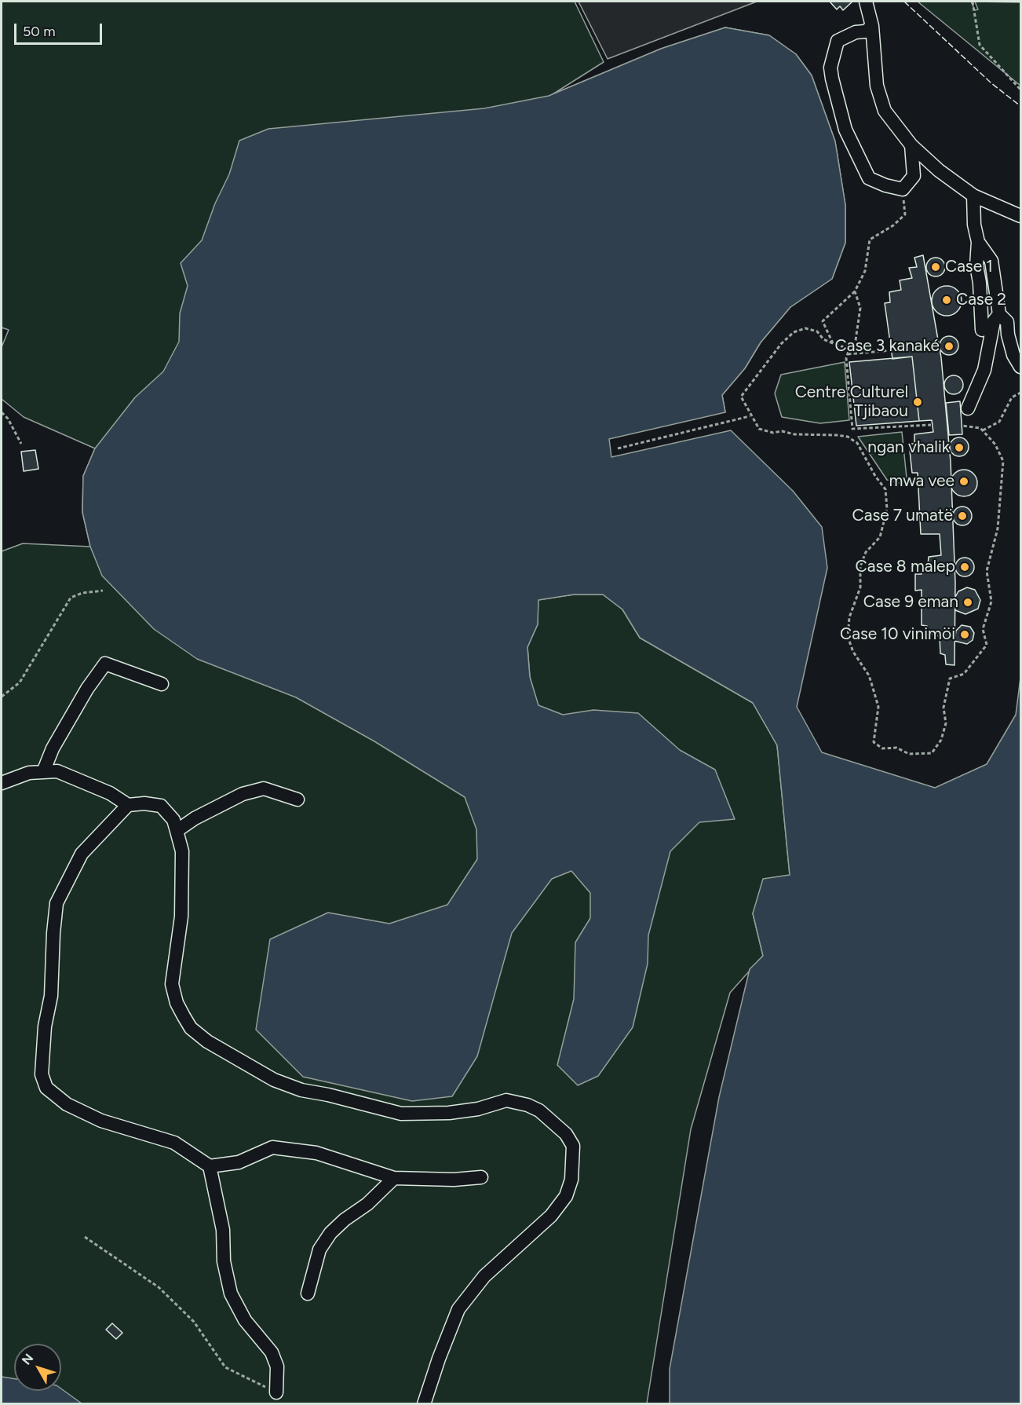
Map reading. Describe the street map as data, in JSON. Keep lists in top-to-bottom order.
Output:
{
  "places": [
    "Case 1",
    "Case 2",
    "Case 3 kanaké",
    "Centre Culturel Tjibaou",
    "ngan vhalik",
    "mwa vee",
    "Case 7 umatë",
    "Case 8 malep",
    "Case 9 eman",
    "Case 10 vinimöi"
  ],
  "scale_bar": "50 m",
  "north": "top left"
}
